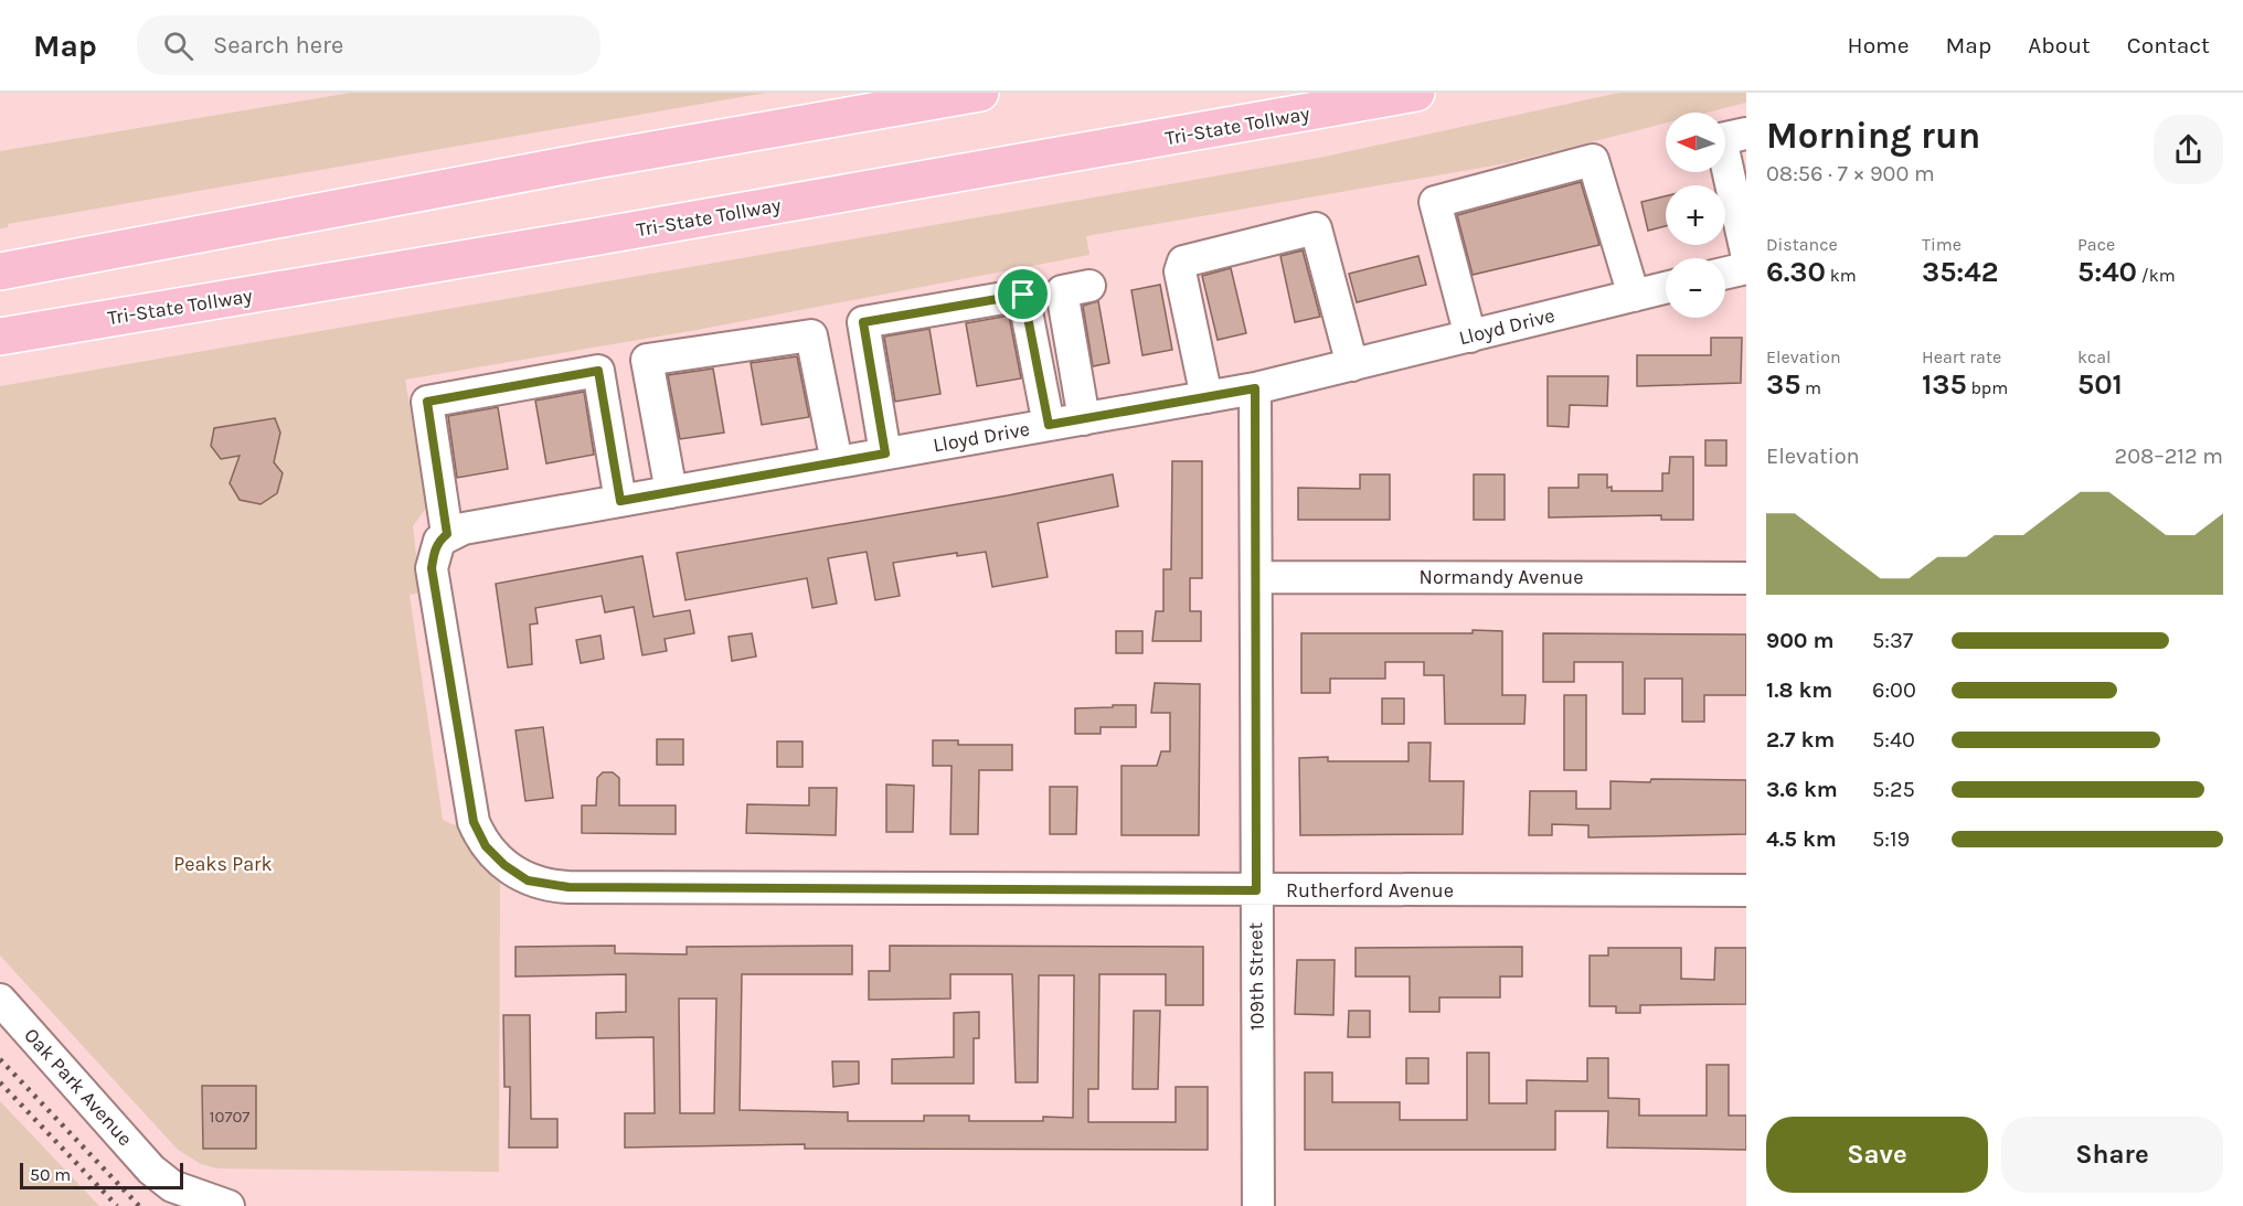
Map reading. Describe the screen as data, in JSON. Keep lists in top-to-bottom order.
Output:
{
  "streets": {
    "highway": ["Tri-State Tollway"],
    "street": [
      "Lloyd Drive",
      "Normandy Avenue",
      "Rutherford Avenue",
      "109th Street",
      "Oak Park Avenue"
    ]
  },
  "crossings": [
    ["Lloyd Drive", "Rutherford Avenue"],
    ["Lloyd Drive", "109th Street"],
    ["Normandy Avenue", "109th Street"],
    ["Rutherford Avenue", "109th Street"]
  ],
  "parks": ["Peaks Park"],
  "house_numbers": ["10707"],
  "scale_bar": "50 m",
  "north": "left",
  "page": {
    "header": "Map",
    "search": "Search here",
    "nav": [
      "Home",
      "Map",
      "About",
      "Contact"
    ],
    "heading": ["Morning run", "08:56 · 7 × 900 m"],
    "map_buttons": ["+", "−"],
    "stats": [
      ["Distance", "6.30 km"],
      ["Time", "35:42"],
      ["Pace", "5:40 /km"],
      ["Elevation", "35 m"],
      ["Heart rate", "135 bpm"],
      ["kcal", "501"]
    ],
    "chart": ["Elevation", "208–212 m"],
    "list": [
      {
        "name": "900 m",
        "note": "5:37"
      },
      {
        "name": "1.8 km",
        "note": "6:00"
      },
      {
        "name": "2.7 km",
        "note": "5:40"
      },
      {
        "name": "3.6 km",
        "note": "5:25"
      },
      {
        "name": "4.5 km",
        "note": "5:19"
      }
    ],
    "buttons": ["Save", "Share"],
    "scale": "50 m"
  }
}
